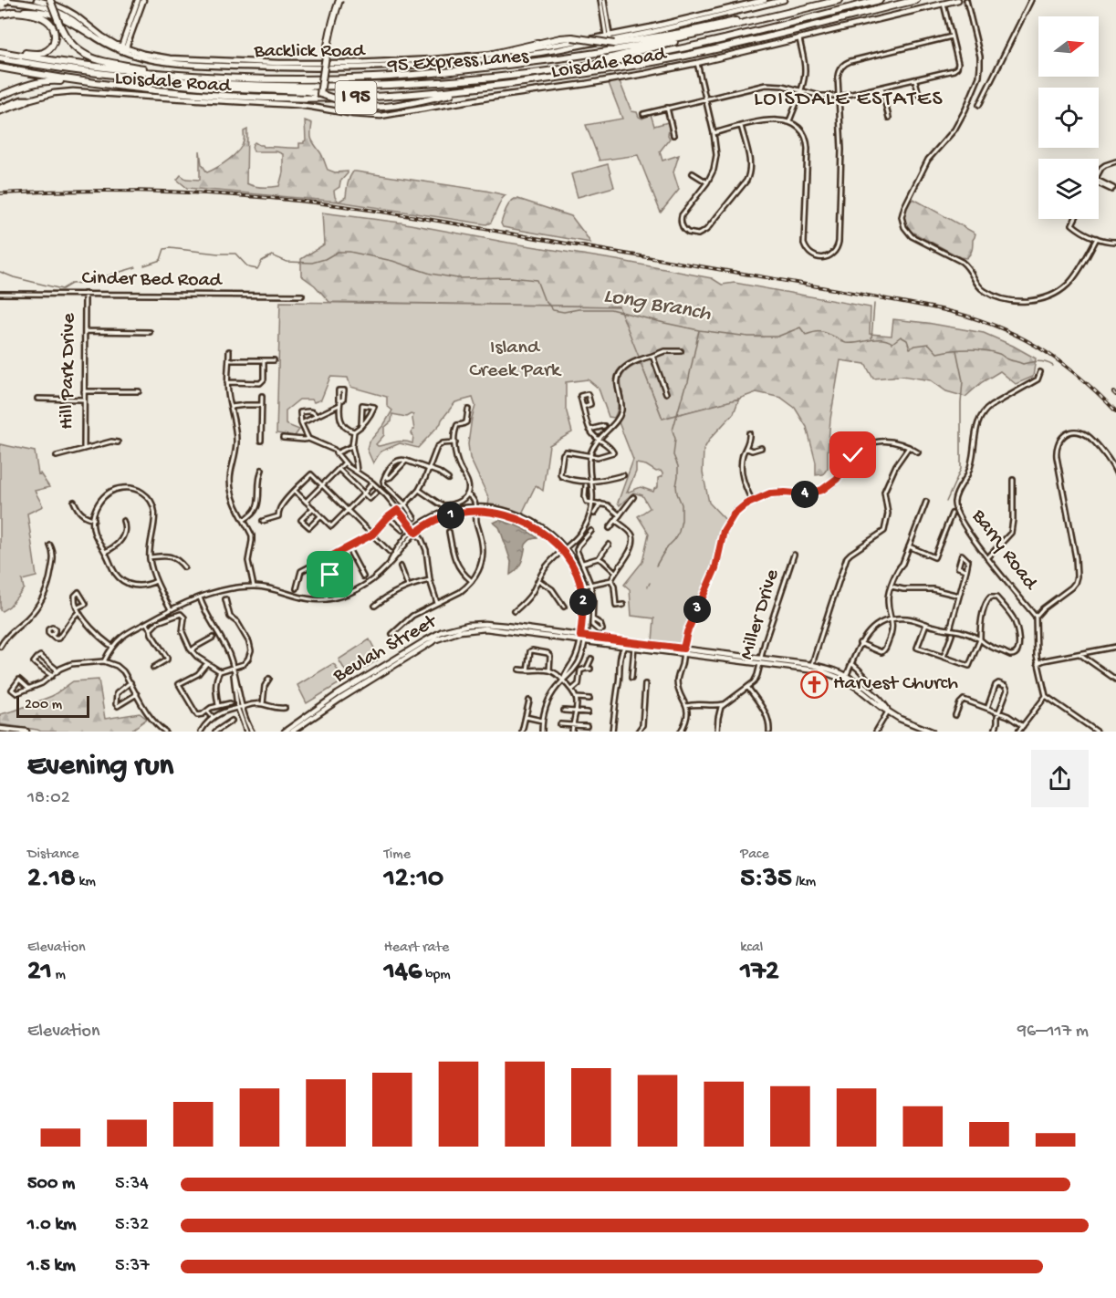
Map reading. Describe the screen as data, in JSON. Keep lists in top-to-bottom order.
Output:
{
  "streets": {
    "highway": ["95 Express Lanes", "I 95"],
    "main road": ["Backlick Road", "Loisdale Road", "Beulah Street"],
    "street": [
      "Cinder Bed Road",
      "Hill Park Drive",
      "Barry Road",
      "Miller Drive"
    ]
  },
  "crossings": [
    ["Cinder Bed Road", "Hill Park Drive"],
    ["Miller Drive", "Beulah Street"]
  ],
  "districts": ["LOISDALE ESTATES"],
  "water": ["Long Branch"],
  "parks": ["Island Creek Park"],
  "places": {
    "church": ["Harvest Church"]
  },
  "scale_bar": "200 m",
  "north": "right",
  "page": {
    "pins": [
      "4",
      "1",
      "2",
      "3"
    ],
    "scale": "200 m",
    "heading": ["Evening run", "18:02"],
    "stats": [
      ["Distance", "2.18 km"],
      ["Time", "12:10"],
      ["Pace", "5:35 /km"],
      ["Elevation", "21 m"],
      ["Heart rate", "146 bpm"],
      ["kcal", "172"]
    ],
    "chart": ["Elevation", "96–117 m"],
    "list": [
      {
        "name": "500 m",
        "note": "5:34"
      },
      {
        "name": "1.0 km",
        "note": "5:32"
      },
      {
        "name": "1.5 km",
        "note": "5:37"
      }
    ]
  }
}
